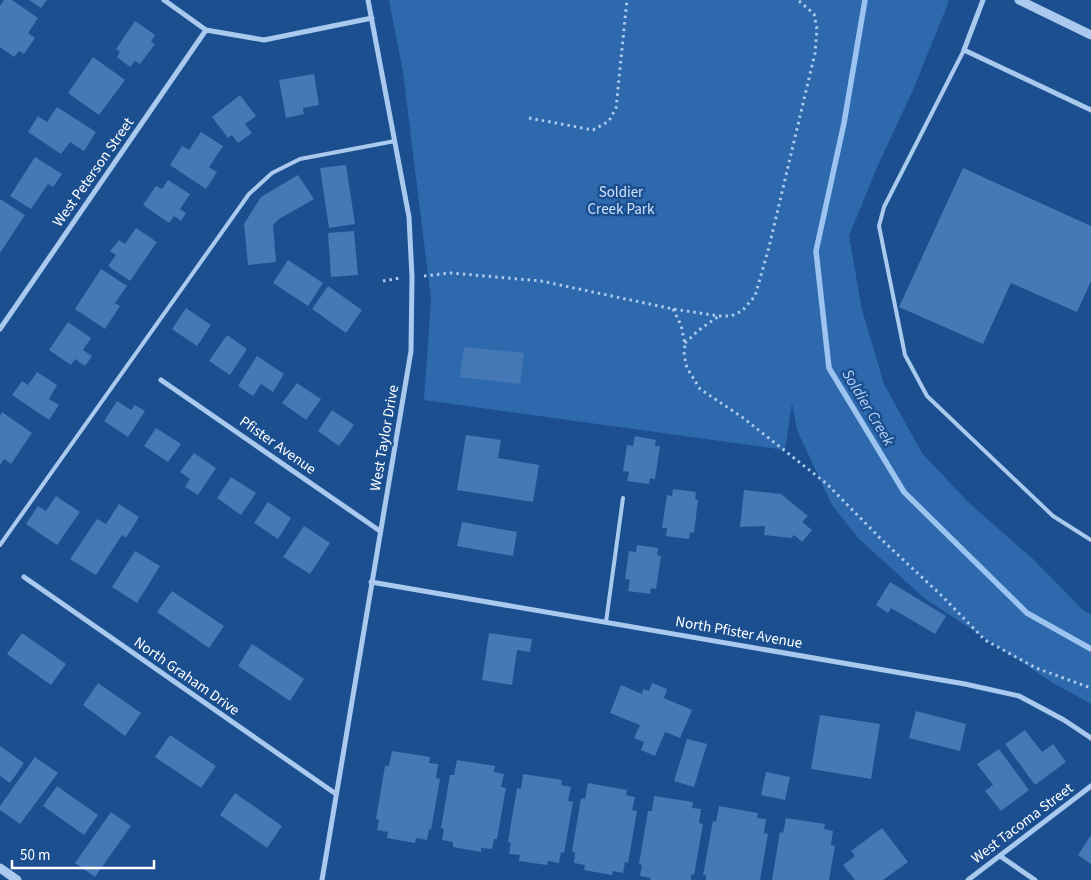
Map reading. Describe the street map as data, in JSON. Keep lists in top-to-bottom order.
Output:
{
  "streets": {
    "street": [
      "West Peterson Street",
      "West Taylor Drive",
      "Pfister Avenue",
      "North Pfister Avenue",
      "North Graham Drive",
      "West Tacoma Street"
    ]
  },
  "crossings": [
    ["West Taylor Drive", "Pfister Avenue"],
    ["West Taylor Drive", "North Pfister Avenue"],
    ["West Taylor Drive", "North Graham Drive"]
  ],
  "water": ["Soldier Creek"],
  "parks": ["Soldier Creek Park"],
  "scale_bar": "50 m"
}
